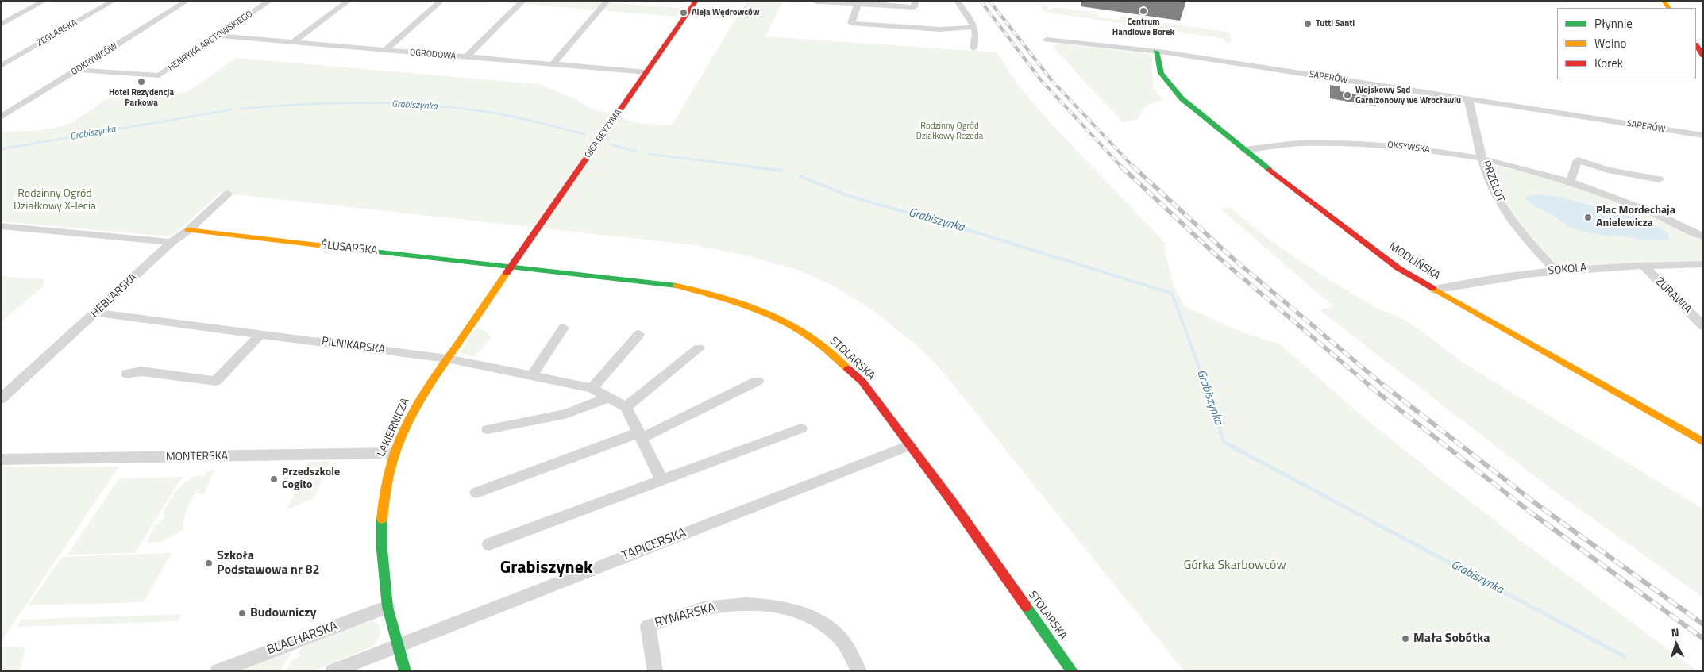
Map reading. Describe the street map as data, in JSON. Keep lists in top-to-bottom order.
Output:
{
  "streets": {
    "street": [
      "ŻEGLARSKA",
      "HENRYKA ARCTOWSKIEGO",
      "OGRODOWA",
      "ODKRYWCÓW",
      "SAPERÓW",
      "OJCA BEYZYMA",
      "OKSYWSKA",
      "PRZELOT",
      "ŚLUSARSKA",
      "MODLIŃSKA",
      "SOKOLA",
      "HEBLARSKA",
      "ŻURAWIA",
      "PILNIKARSKA",
      "STOLARSKA",
      "LAKIERNICZA",
      "MONTERSKA",
      "TAPICERSKA",
      "RYMARSKA",
      "BLACHARSKA"
    ]
  },
  "crossings": [
    ["HENRYKA ARCTOWSKIEGO", "OGRODOWA"],
    ["HENRYKA ARCTOWSKIEGO", "ODKRYWCÓW"],
    ["OGRODOWA", "OJCA BEYZYMA"],
    ["SAPERÓW", "PRZELOT"],
    ["SAPERÓW", "MODLIŃSKA"],
    ["OJCA BEYZYMA", "ŚLUSARSKA"],
    ["OJCA BEYZYMA", "STOLARSKA"],
    ["OJCA BEYZYMA", "LAKIERNICZA"],
    ["OKSYWSKA", "PRZELOT"],
    ["OKSYWSKA", "MODLIŃSKA"],
    ["PRZELOT", "SOKOLA"],
    ["ŚLUSARSKA", "HEBLARSKA"],
    ["ŚLUSARSKA", "STOLARSKA"],
    ["ŚLUSARSKA", "LAKIERNICZA"],
    ["MODLIŃSKA", "SOKOLA"],
    ["SOKOLA", "ŻURAWIA"],
    ["HEBLARSKA", "PILNIKARSKA"],
    ["PILNIKARSKA", "LAKIERNICZA"],
    ["STOLARSKA", "LAKIERNICZA"],
    ["STOLARSKA", "TAPICERSKA"],
    ["LAKIERNICZA", "MONTERSKA"],
    ["LAKIERNICZA", "TAPICERSKA"],
    ["LAKIERNICZA", "BLACHARSKA"]
  ],
  "districts": ["Grabiszynek"],
  "water": ["Grabiszynka"],
  "parks": ["Rodzinny Ogród Działkowy Rezeda", "Rodzinny Ogród Działkowy X-lecia", "Górka Skarbowców"],
  "places": [
    "Centrum Handlowe Borek",
    "Aleja Wędrowców",
    "Tutti Santi",
    "Hotel Rezydencja Parkowa",
    "Wojskowy Sąd Garnizonowy we Wrocławiu",
    "Plac Mordechaja Anielewicza",
    "Przedszkole Cogito",
    "Szkoła Podstawowa nr 82",
    "Budowniczy",
    "Mała Sobótka"
  ],
  "legend": ["Płynnie", "Wolno", "Korek"],
  "north": "top"
}
